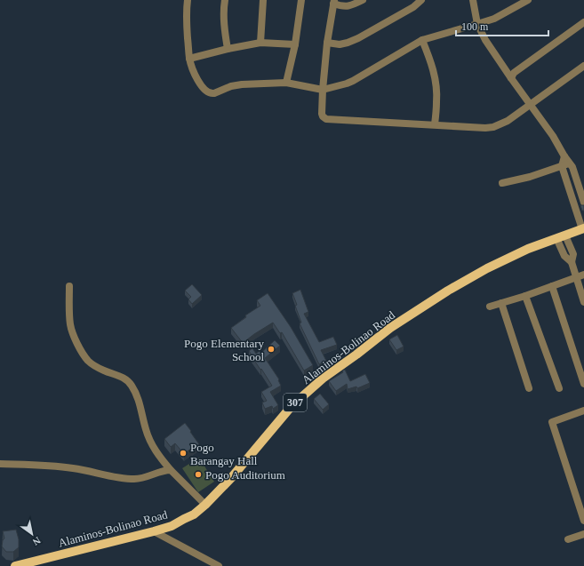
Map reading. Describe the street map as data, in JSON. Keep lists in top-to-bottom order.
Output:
{
  "streets": {
    "main road": ["Alaminos-Bolinao Road", "307"]
  },
  "places": ["Pogo Elementary School", "Pogo Barangay Hall", "Pogo Auditorium"],
  "scale_bar": "100 m",
  "north": "bottom right"
}
